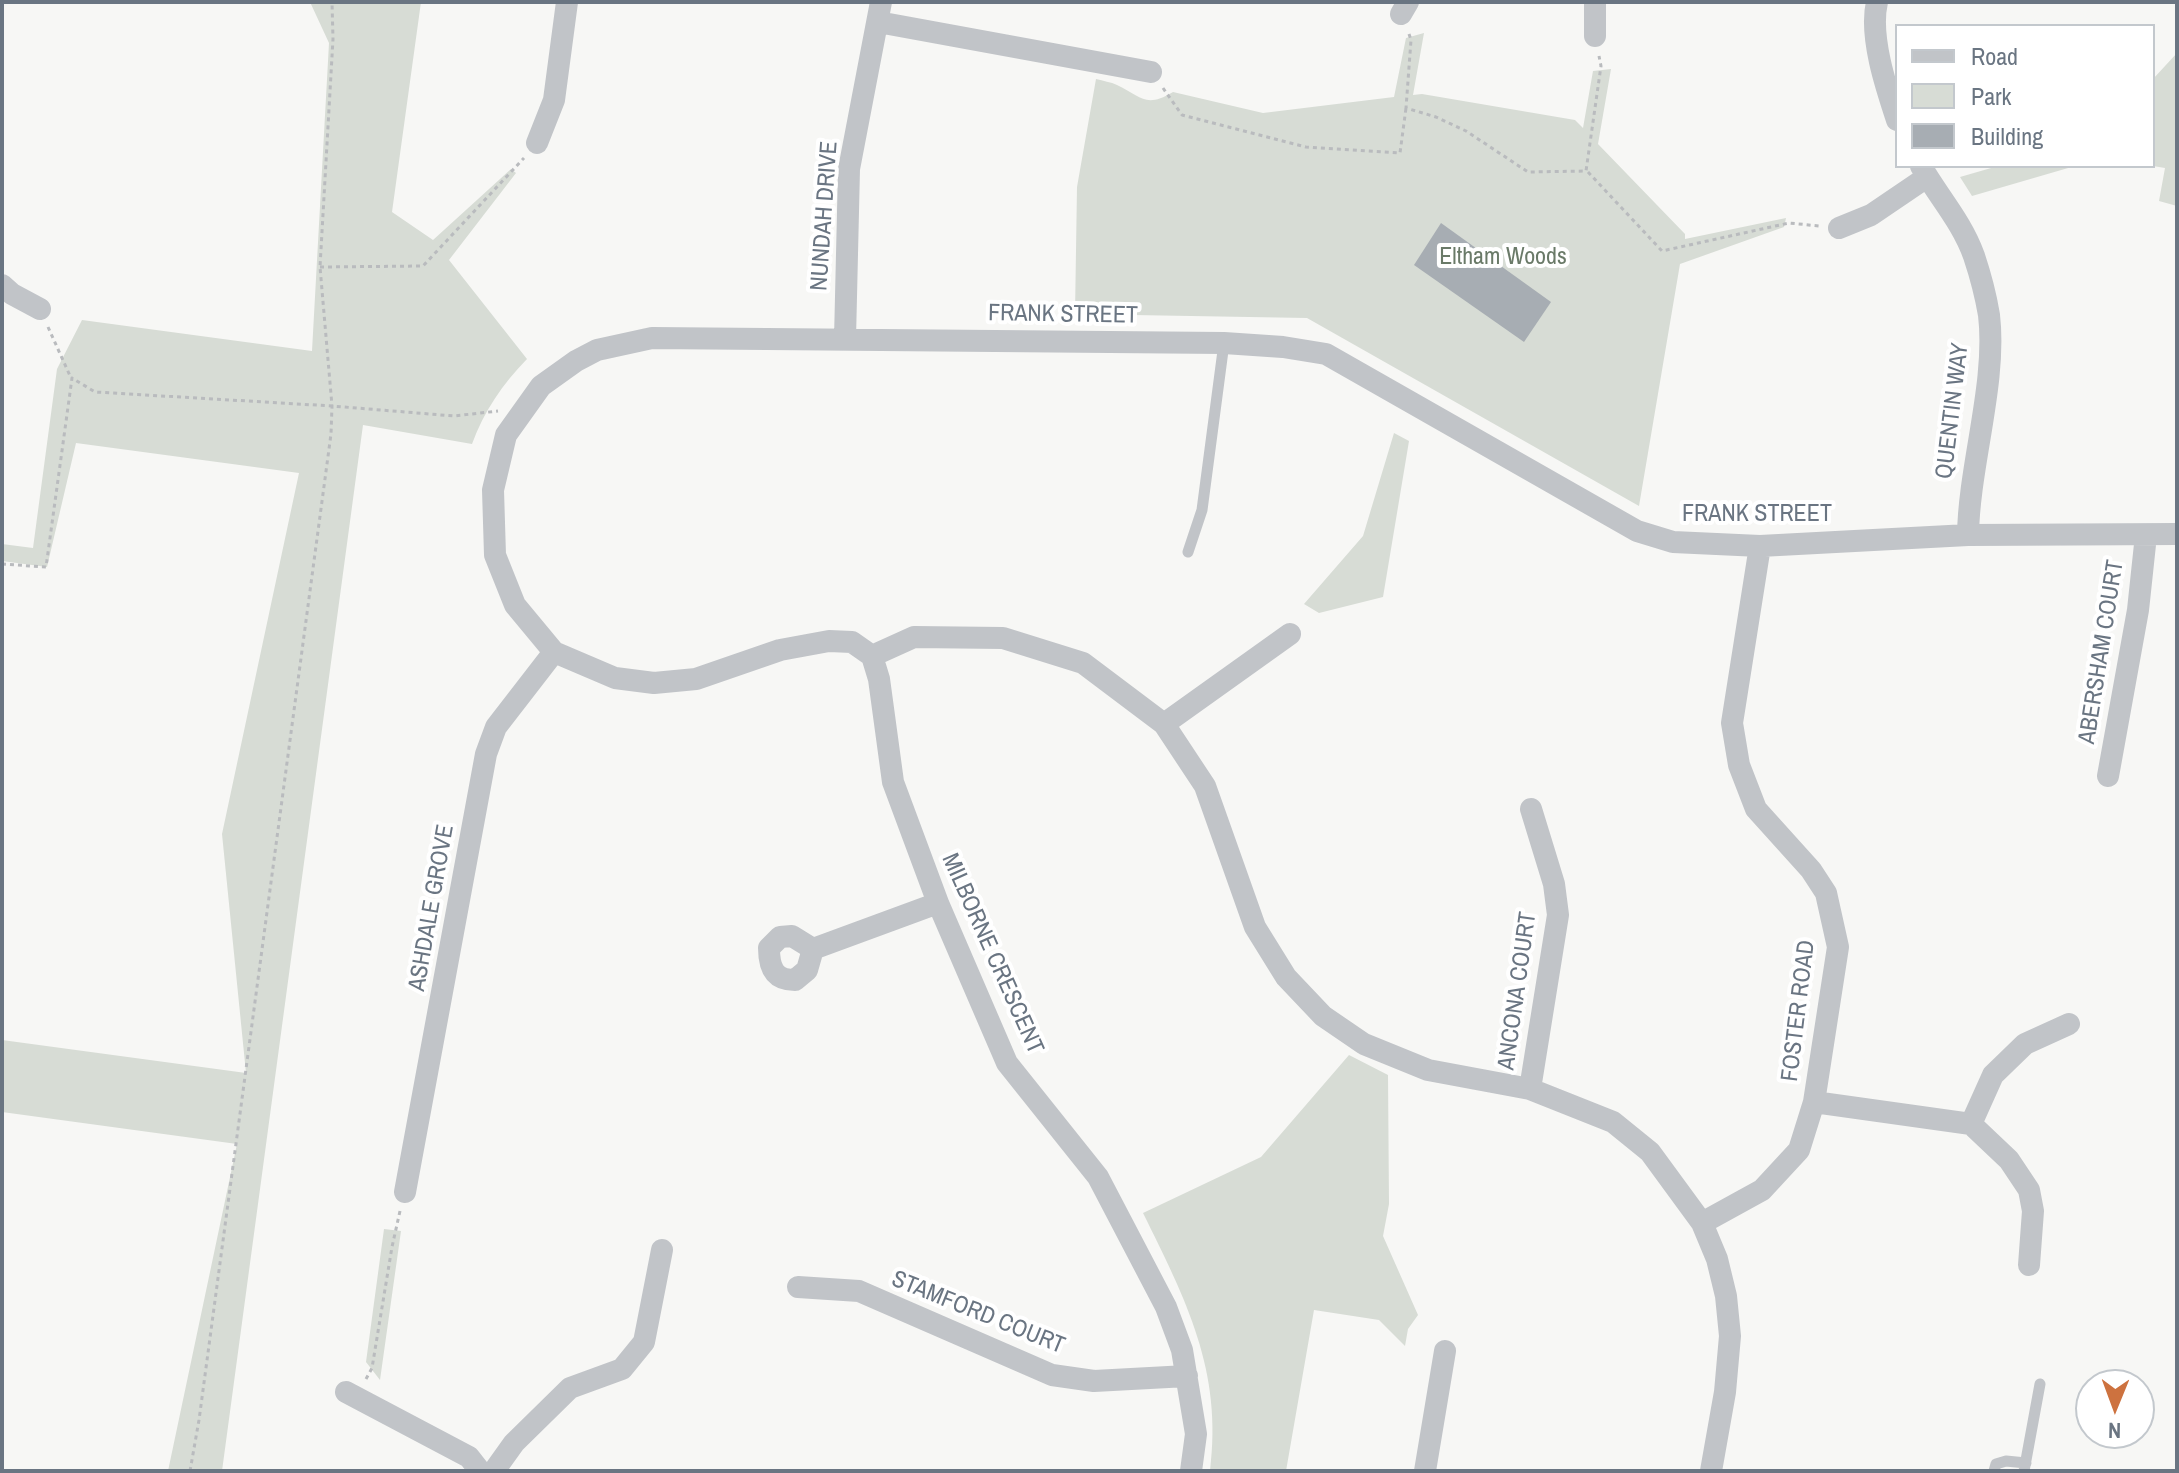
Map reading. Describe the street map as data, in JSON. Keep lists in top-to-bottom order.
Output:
{
  "streets": {
    "street": [
      "NUNDAH DRIVE",
      "FRANK STREET",
      "QUENTIN WAY",
      "ABERSHAM COURT",
      "ASHDALE GROVE",
      "MILBORNE CRESCENT",
      "ANCONA COURT",
      "FOSTER ROAD",
      "STAMFORD COURT"
    ]
  },
  "crossings": [
    ["NUNDAH DRIVE", "FRANK STREET"],
    ["FRANK STREET", "QUENTIN WAY"],
    ["FRANK STREET", "ABERSHAM COURT"],
    ["FRANK STREET", "ASHDALE GROVE"],
    ["FRANK STREET", "MILBORNE CRESCENT"],
    ["FRANK STREET", "FOSTER ROAD"],
    ["MILBORNE CRESCENT", "STAMFORD COURT"]
  ],
  "parks": ["Eltham Woods"],
  "legend": ["Road", "Park", "Building"],
  "north": "bottom"
}
